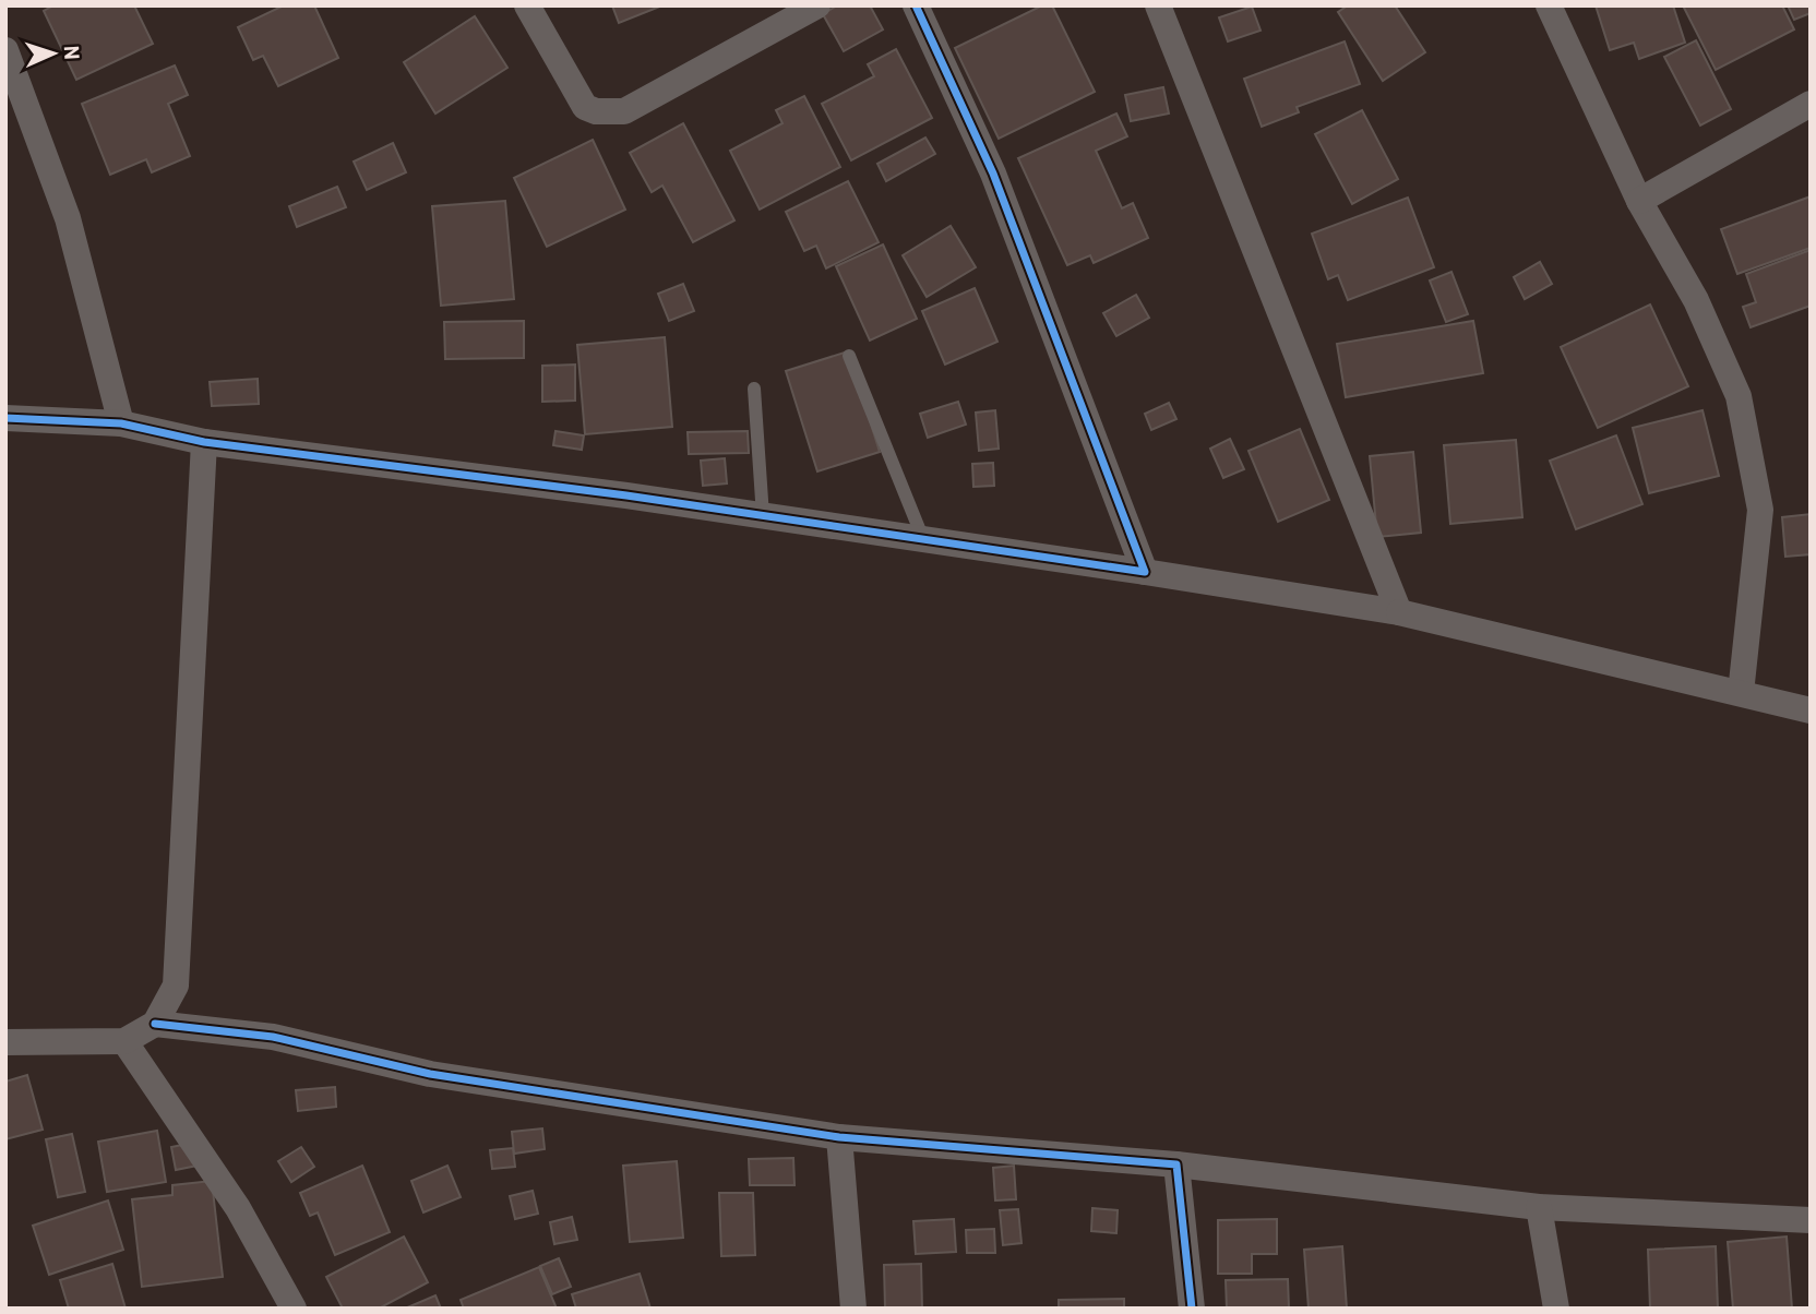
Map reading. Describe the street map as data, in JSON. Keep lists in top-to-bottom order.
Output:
{
  "north": "right"
}
